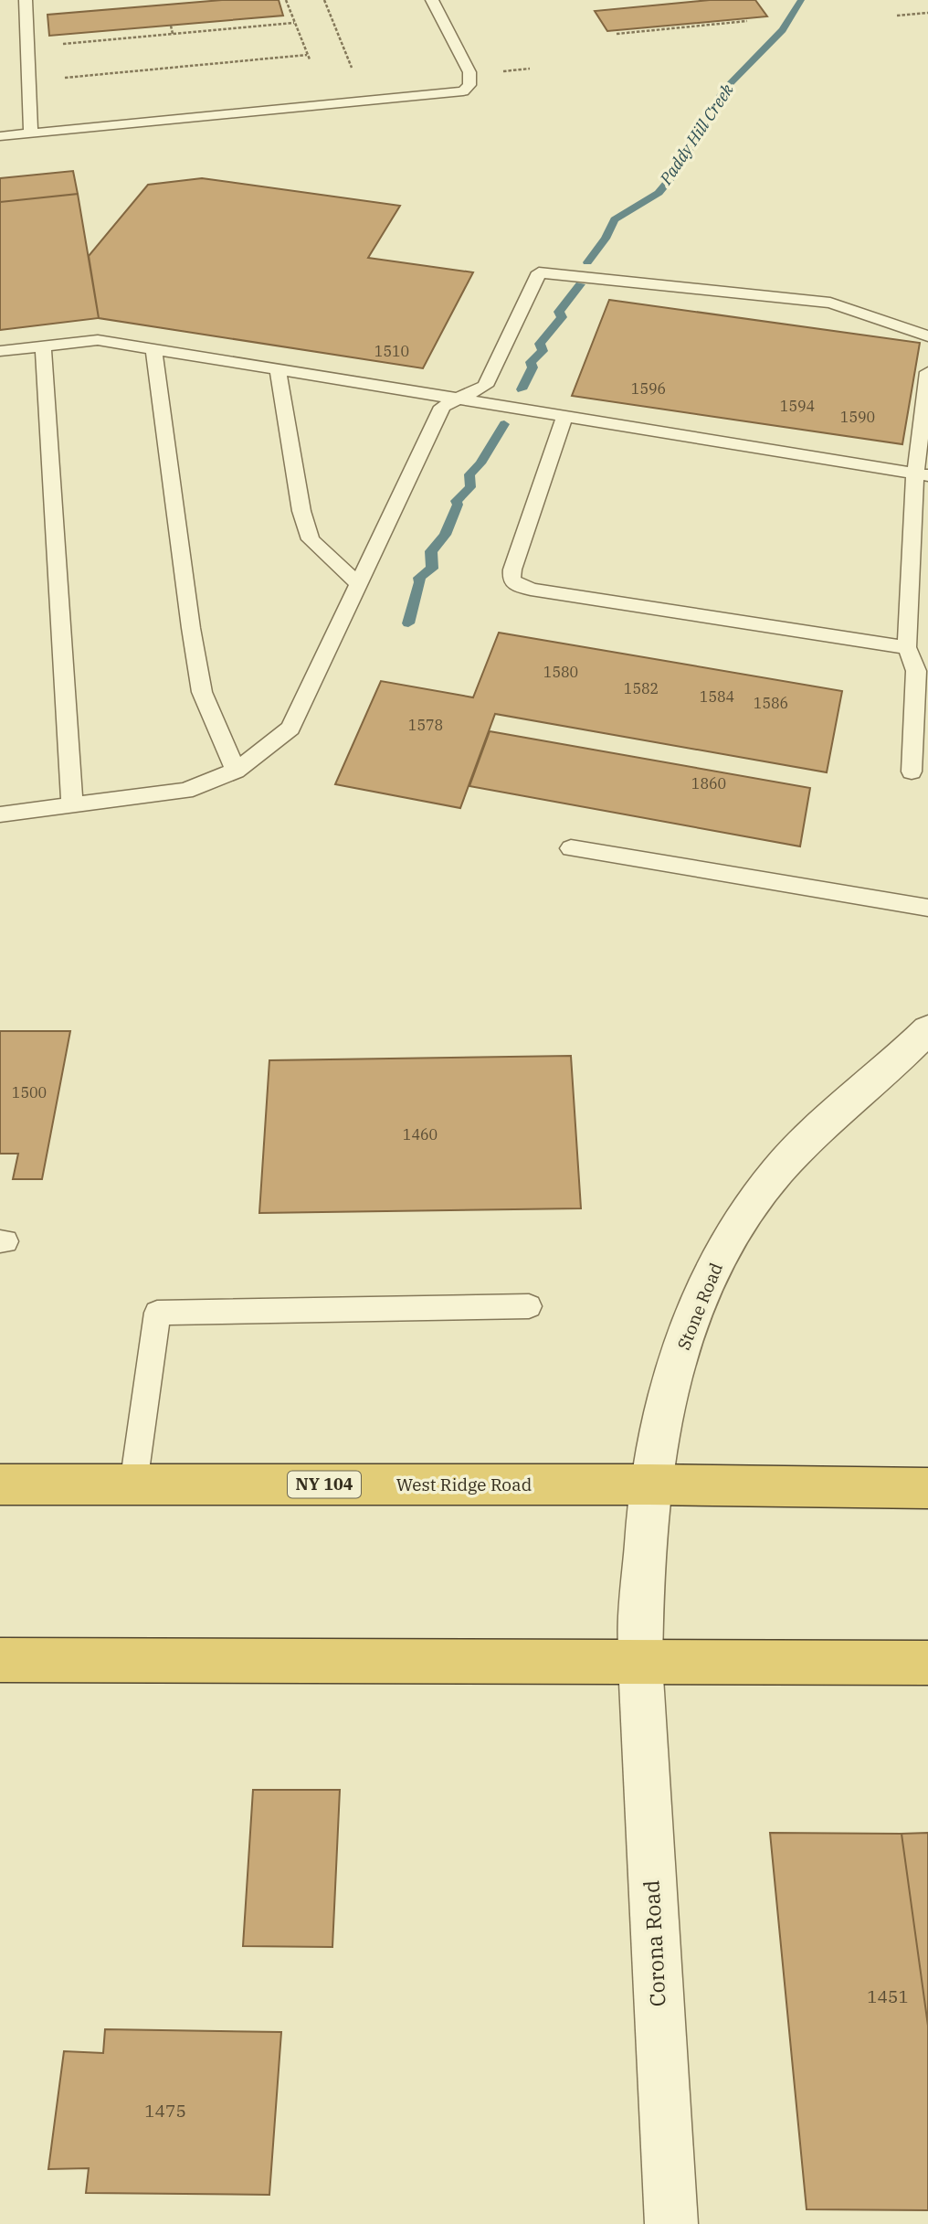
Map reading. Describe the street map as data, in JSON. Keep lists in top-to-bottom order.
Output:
{
  "streets": {
    "highway": ["NY 104", "West Ridge Road"],
    "street": ["Stone Road", "Corona Road"]
  },
  "crossings": [
    ["Stone Road", "West Ridge Road"],
    ["Stone Road", "Corona Road"]
  ],
  "water": ["Paddy Hill Creek"],
  "house_numbers": [
    "1510",
    "1596",
    "1594",
    "1590",
    "1580",
    "1582",
    "1584",
    "1586",
    "1578",
    "1860",
    "1500",
    "1460",
    "1451",
    "1475"
  ]
}
